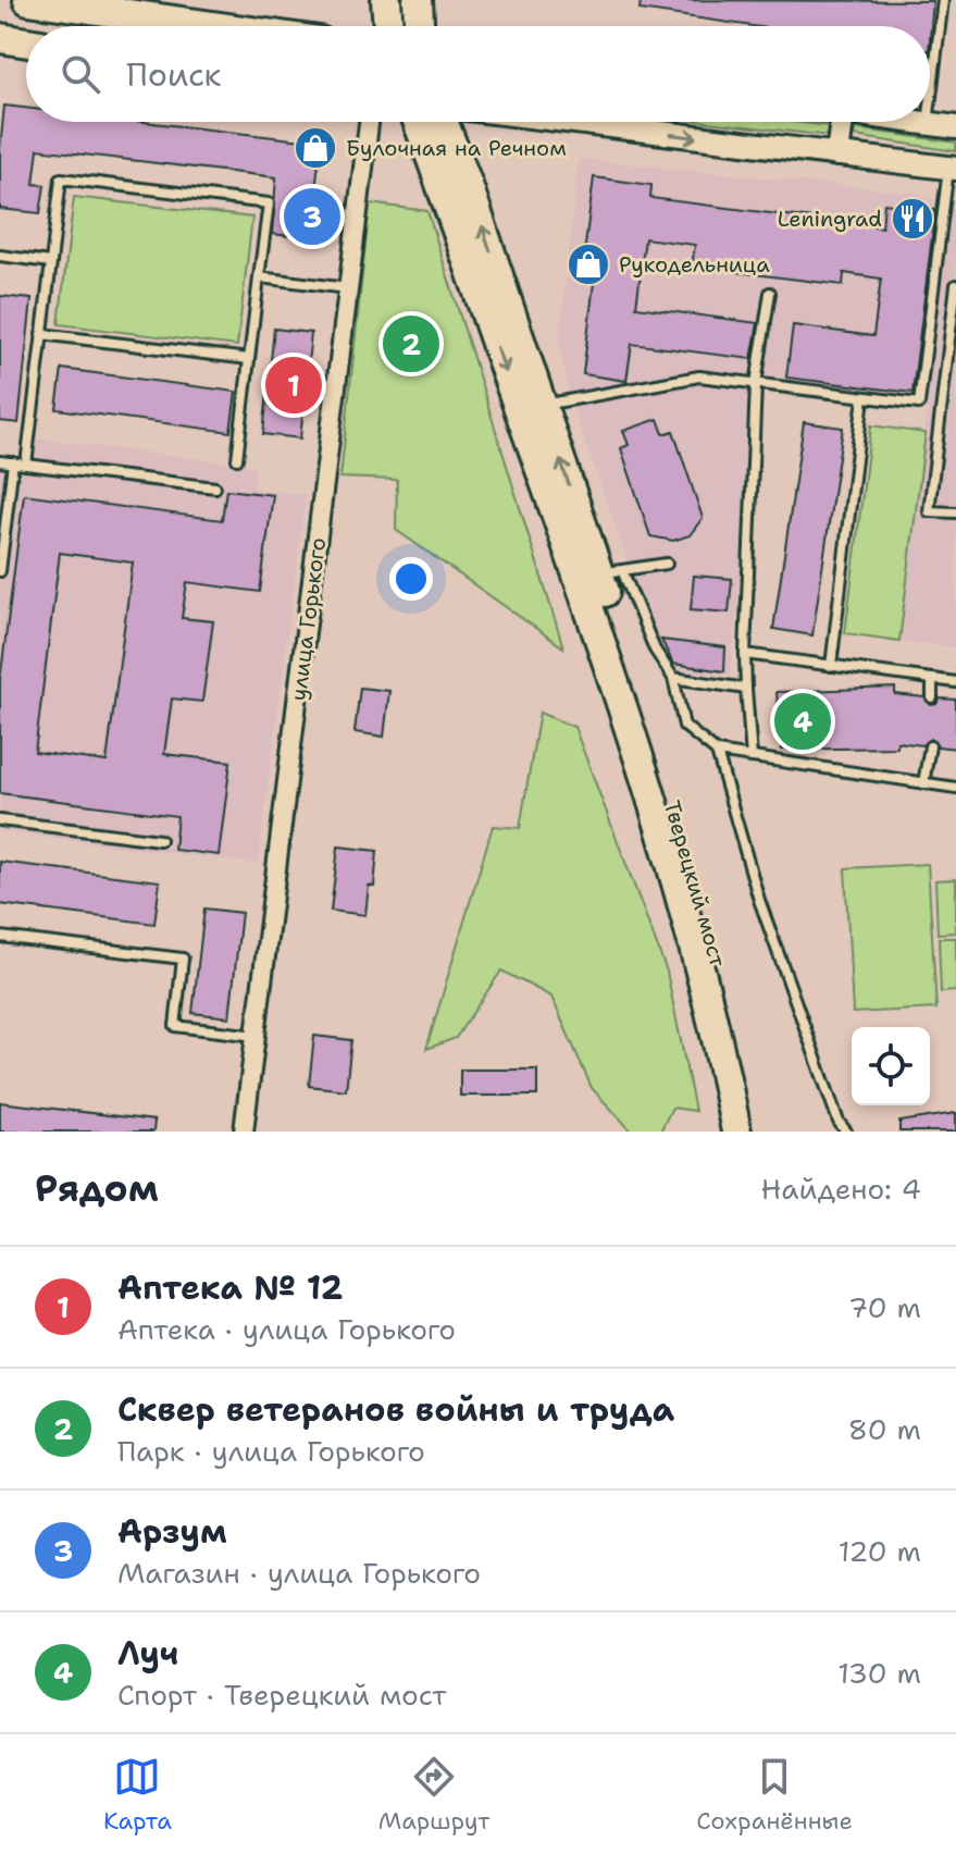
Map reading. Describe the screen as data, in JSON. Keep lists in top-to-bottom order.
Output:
{
  "streets": {
    "main road": ["Тверецкий мост"],
    "street": ["улица Горького"]
  },
  "places": {
    "shop": ["Булочная на Речном", "Рукодельница"],
    "restaurant": ["Leningrad"]
  },
  "page": {
    "search": "Поиск",
    "pins": [
      "3",
      "2",
      "1",
      "4"
    ],
    "heading": ["Рядом", "Найдено: 4"],
    "list": [
      {
        "mark": "1",
        "name": "Аптека № 12",
        "note": "Аптека · улица Горького",
        "value": "70 m"
      },
      {
        "mark": "2",
        "name": "Сквер ветеранов войны и труда",
        "note": "Парк · улица Горького",
        "value": "80 m"
      },
      {
        "mark": "3",
        "name": "Арзум",
        "note": "Магазин · улица Горького",
        "value": "120 m"
      },
      {
        "mark": "4",
        "name": "Луч",
        "note": "Спорт · Тверецкий мост",
        "value": "130 m"
      }
    ],
    "nav": ["Карта", "Маршрут", "Сохранённые"]
  }
}
